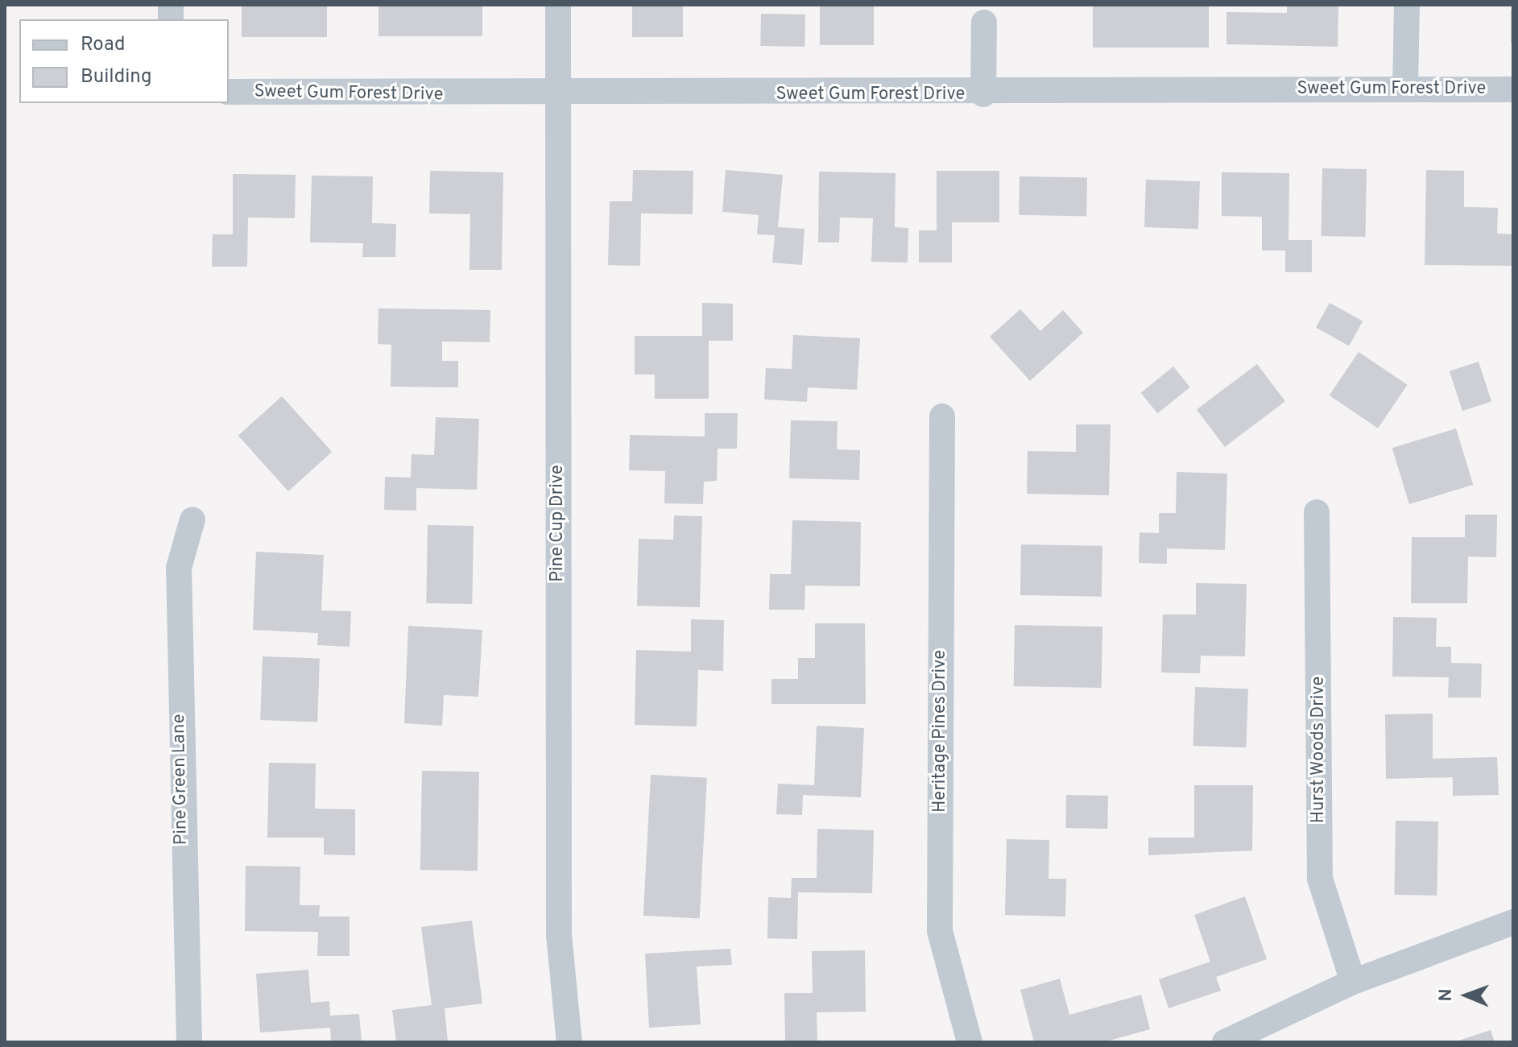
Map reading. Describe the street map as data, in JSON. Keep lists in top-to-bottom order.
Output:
{
  "streets": {
    "street": [
      "Sweet Gum Forest Drive",
      "Pine Cup Drive",
      "Heritage Pines Drive",
      "Hurst Woods Drive",
      "Pine Green Lane"
    ]
  },
  "crossings": [
    ["Sweet Gum Forest Drive", "Pine Cup Drive"]
  ],
  "legend": ["Road", "Building"],
  "north": "left"
}
